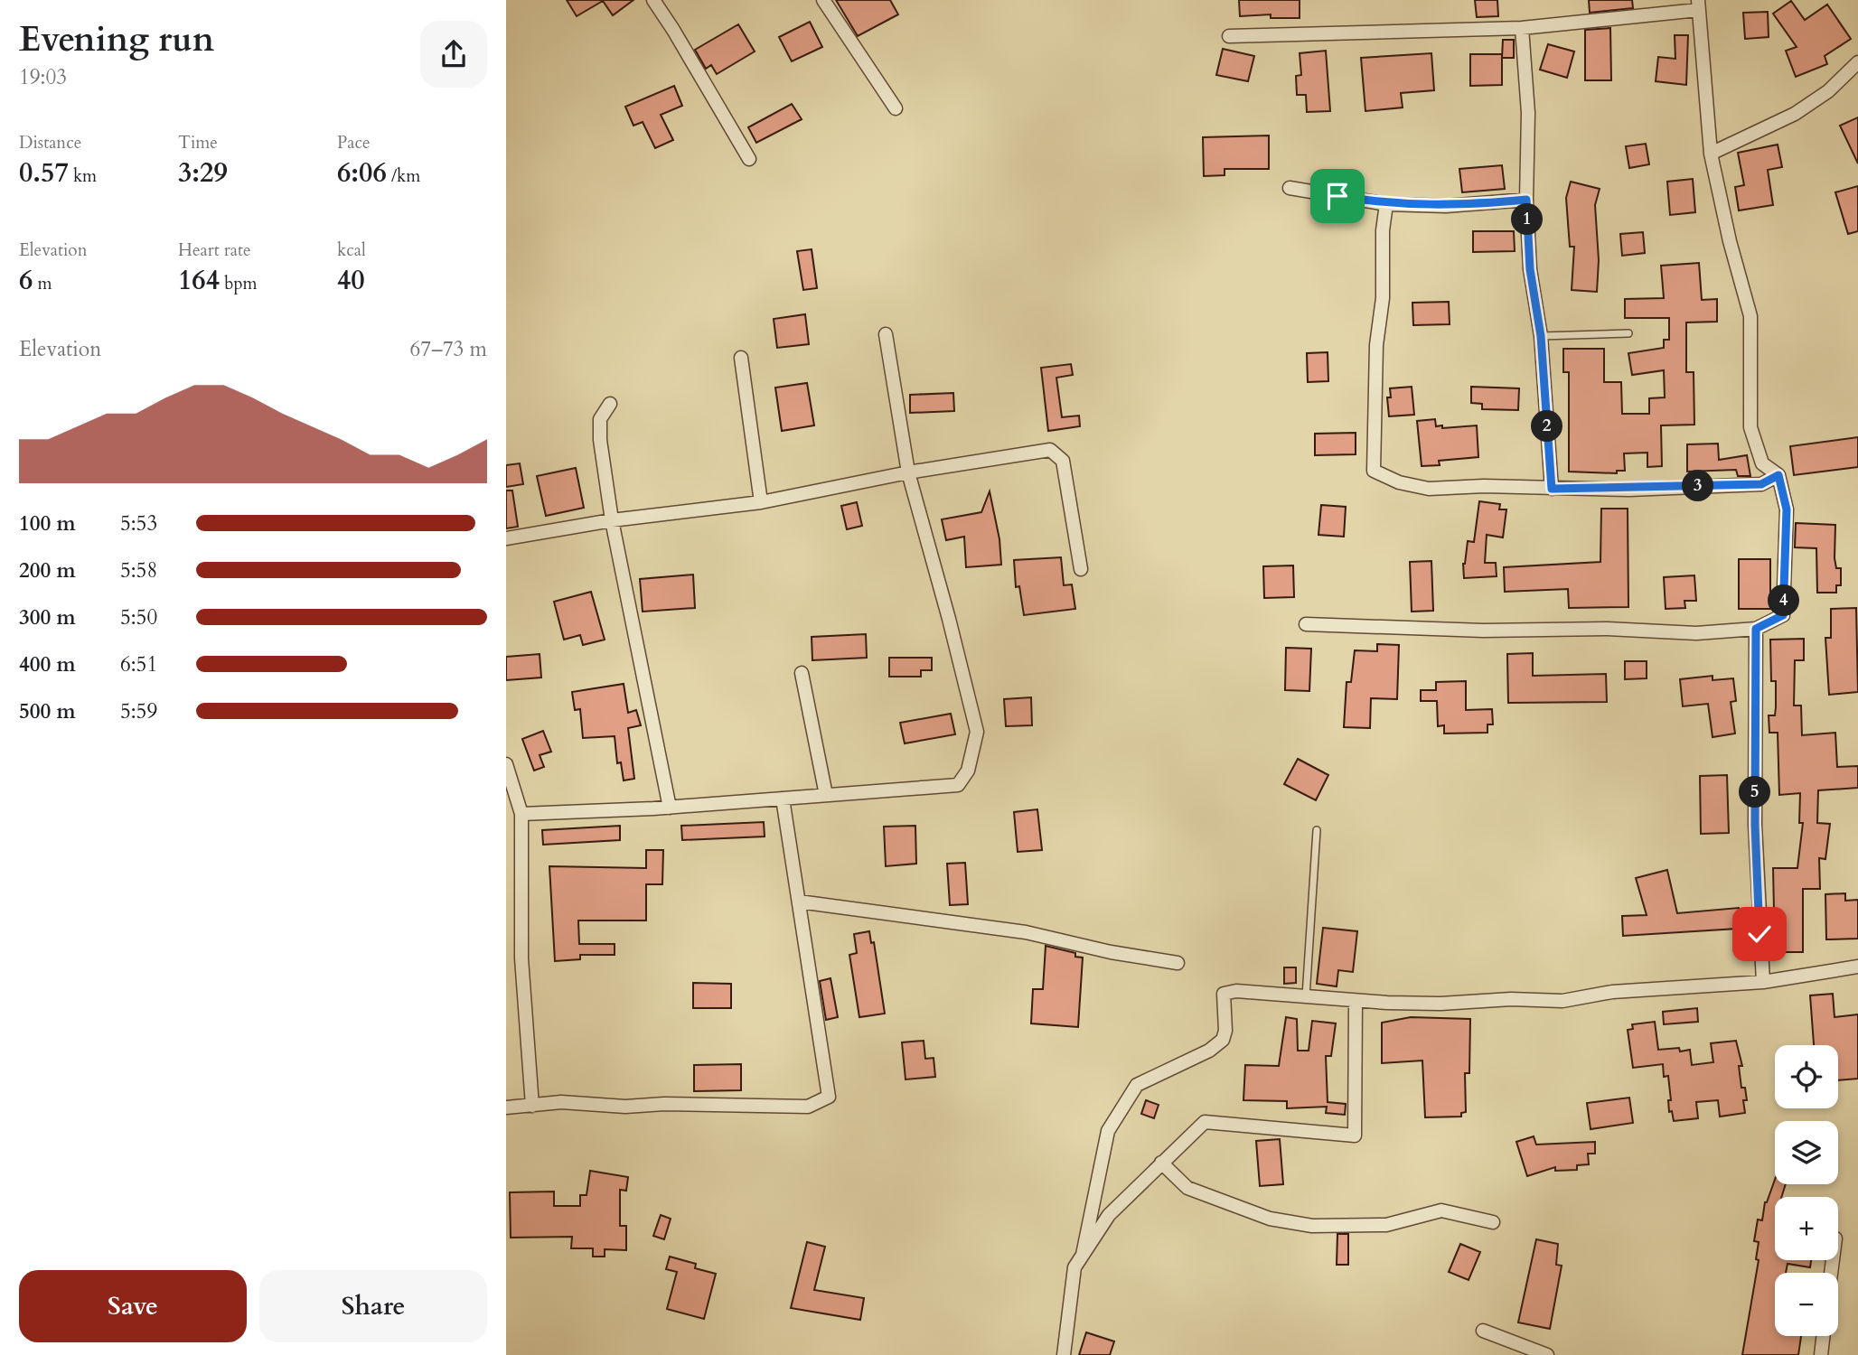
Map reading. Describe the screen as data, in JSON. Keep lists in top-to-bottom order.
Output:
{
  "page": {
    "heading": ["Evening run", "19:03"],
    "stats": [
      ["Distance", "0.57 km"],
      ["Time", "3:29"],
      ["Pace", "6:06 /km"],
      ["Elevation", "6 m"],
      ["Heart rate", "164 bpm"],
      ["kcal", "40"]
    ],
    "pins": [
      "1",
      "2",
      "3",
      "4",
      "5"
    ],
    "chart": ["Elevation", "67–73 m"],
    "list": [
      {
        "name": "100 m",
        "note": "5:53"
      },
      {
        "name": "200 m",
        "note": "5:58"
      },
      {
        "name": "300 m",
        "note": "5:50"
      },
      {
        "name": "400 m",
        "note": "6:51"
      },
      {
        "name": "500 m",
        "note": "5:59"
      }
    ],
    "map_buttons": ["+", "−"],
    "buttons": ["Save", "Share"]
  }
}
